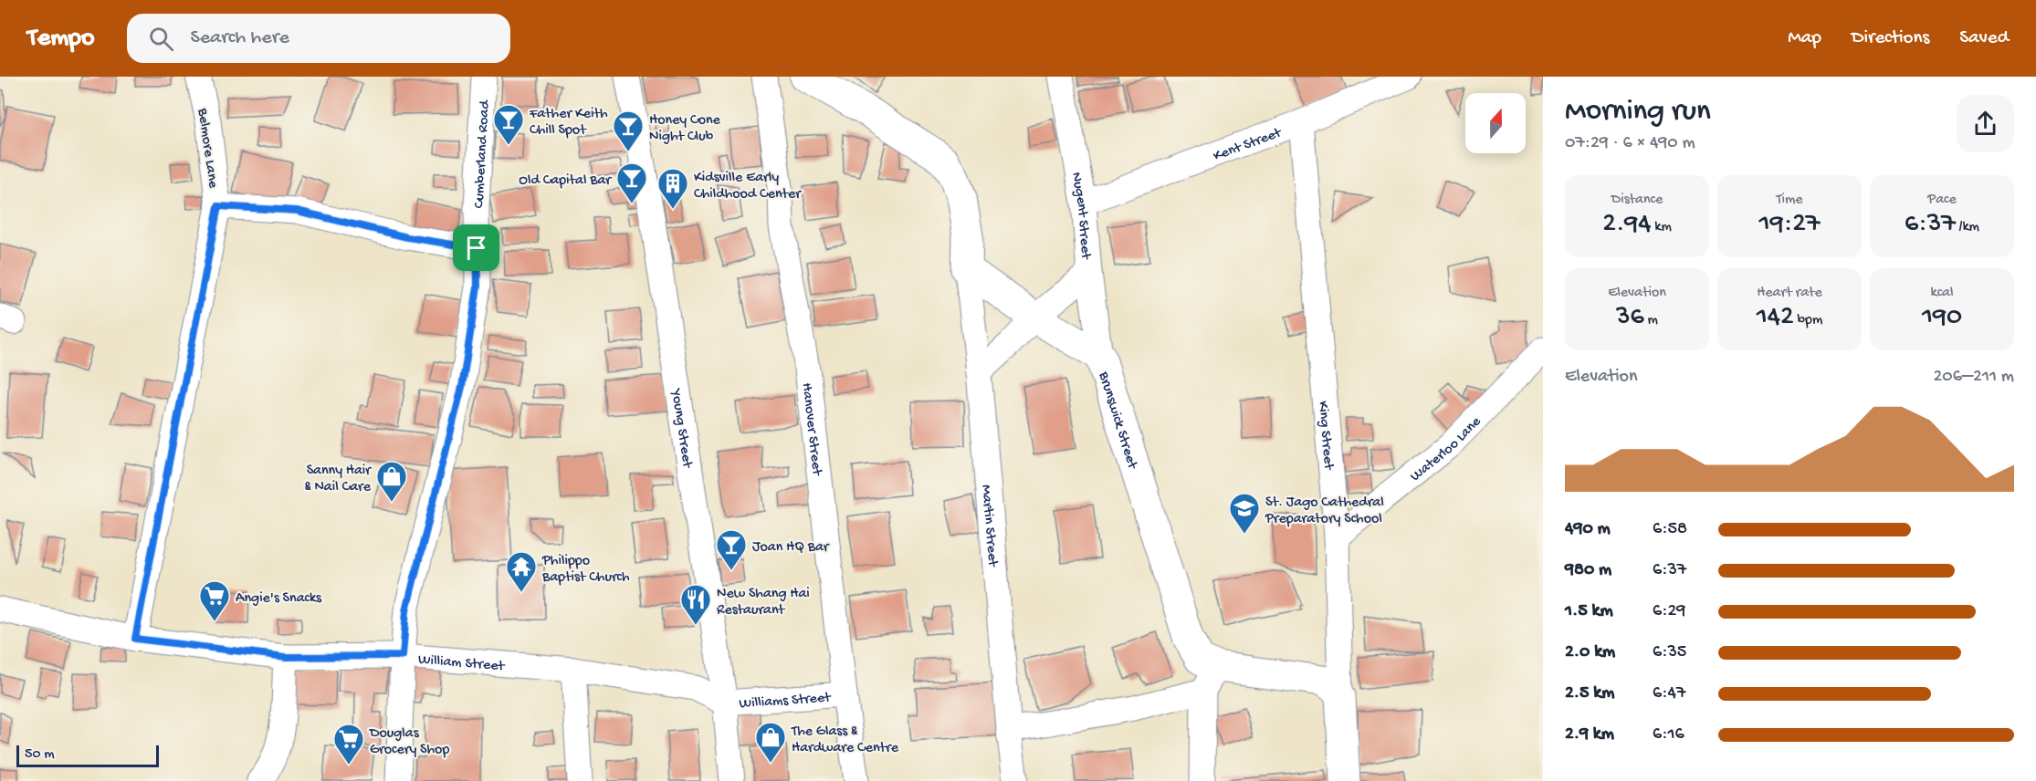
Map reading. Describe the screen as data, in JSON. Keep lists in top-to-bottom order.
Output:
{
  "streets": {
    "main road": ["Brunswick Street", "King Street"],
    "street": [
      "Kent Street",
      "Belmore Lane",
      "Cumberland Road",
      "Nugent Street",
      "Young Street",
      "Hanover Street",
      "Waterloo Lane",
      "Martin Street",
      "William Street",
      "Williams Street"
    ]
  },
  "crossings": [
    ["Kent Street", "Nugent Street"],
    ["Kent Street", "King Street"],
    ["Belmore Lane", "William Street"],
    ["Cumberland Road", "William Street"],
    ["Nugent Street", "Brunswick Street"],
    ["Brunswick Street", "King Street"],
    ["Brunswick Street", "Martin Street"],
    ["Young Street", "William Street"],
    ["Young Street", "Williams Street"],
    ["Hanover Street", "Williams Street"],
    ["King Street", "Waterloo Lane"],
    ["William Street", "Williams Street"]
  ],
  "places": {
    "bar": [
      "Father Keith Chill Spot",
      "Honey Cone Night Club",
      "Old Capital Bar",
      "Joan HQ Bar"
    ],
    "building": ["Kidsville Early Childhood Center"],
    "shop": ["Sanny Hair & Nail Care", "The Glass & Hardware Centre"],
    "school or university": ["St. Jago Cathedral Preparatory School"],
    "temple": ["Philippo Baptist Church"],
    "supermarket": ["Angie's Snacks", "Douglas Grocery Shop"],
    "restaurant": ["New Shang Hai Restaurant"]
  },
  "scale_bar": "50 m",
  "north": "top",
  "page": {
    "header": "Tempo",
    "search": "Search here",
    "nav": ["Map", "Directions", "Saved"],
    "heading": ["Morning run", "07:29 · 6 × 490 m"],
    "stats": [
      ["Distance", "2.94 km"],
      ["Time", "19:27"],
      ["Pace", "6:37 /km"],
      ["Elevation", "36 m"],
      ["Heart rate", "142 bpm"],
      ["kcal", "190"]
    ],
    "chart": ["Elevation", "206–211 m"],
    "list": [
      {
        "name": "490 m",
        "note": "6:58"
      },
      {
        "name": "980 m",
        "note": "6:37"
      },
      {
        "name": "1.5 km",
        "note": "6:29"
      },
      {
        "name": "2.0 km",
        "note": "6:35"
      },
      {
        "name": "2.5 km",
        "note": "6:47"
      },
      {
        "name": "2.9 km",
        "note": "6:16"
      }
    ],
    "scale": "50 m"
  }
}
